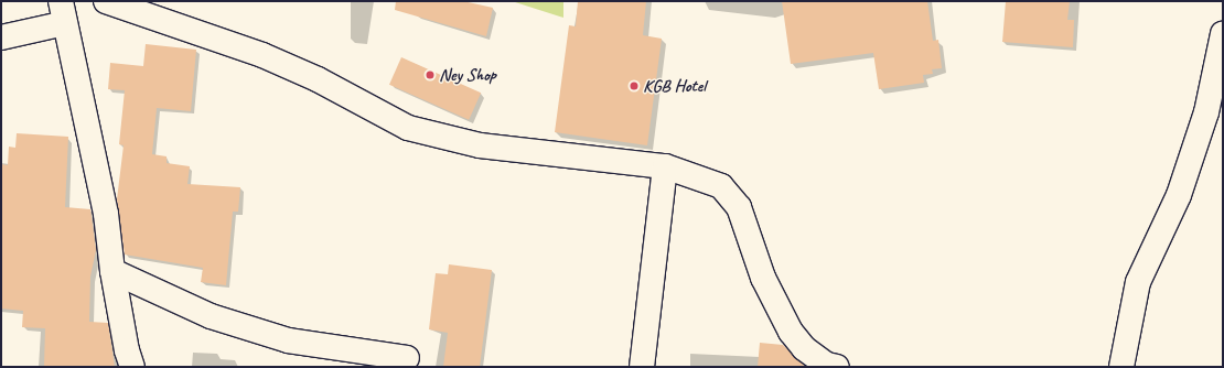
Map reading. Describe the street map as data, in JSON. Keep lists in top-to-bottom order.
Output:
{
  "places": ["Ney Shop", "KGB Hotel"]
}
